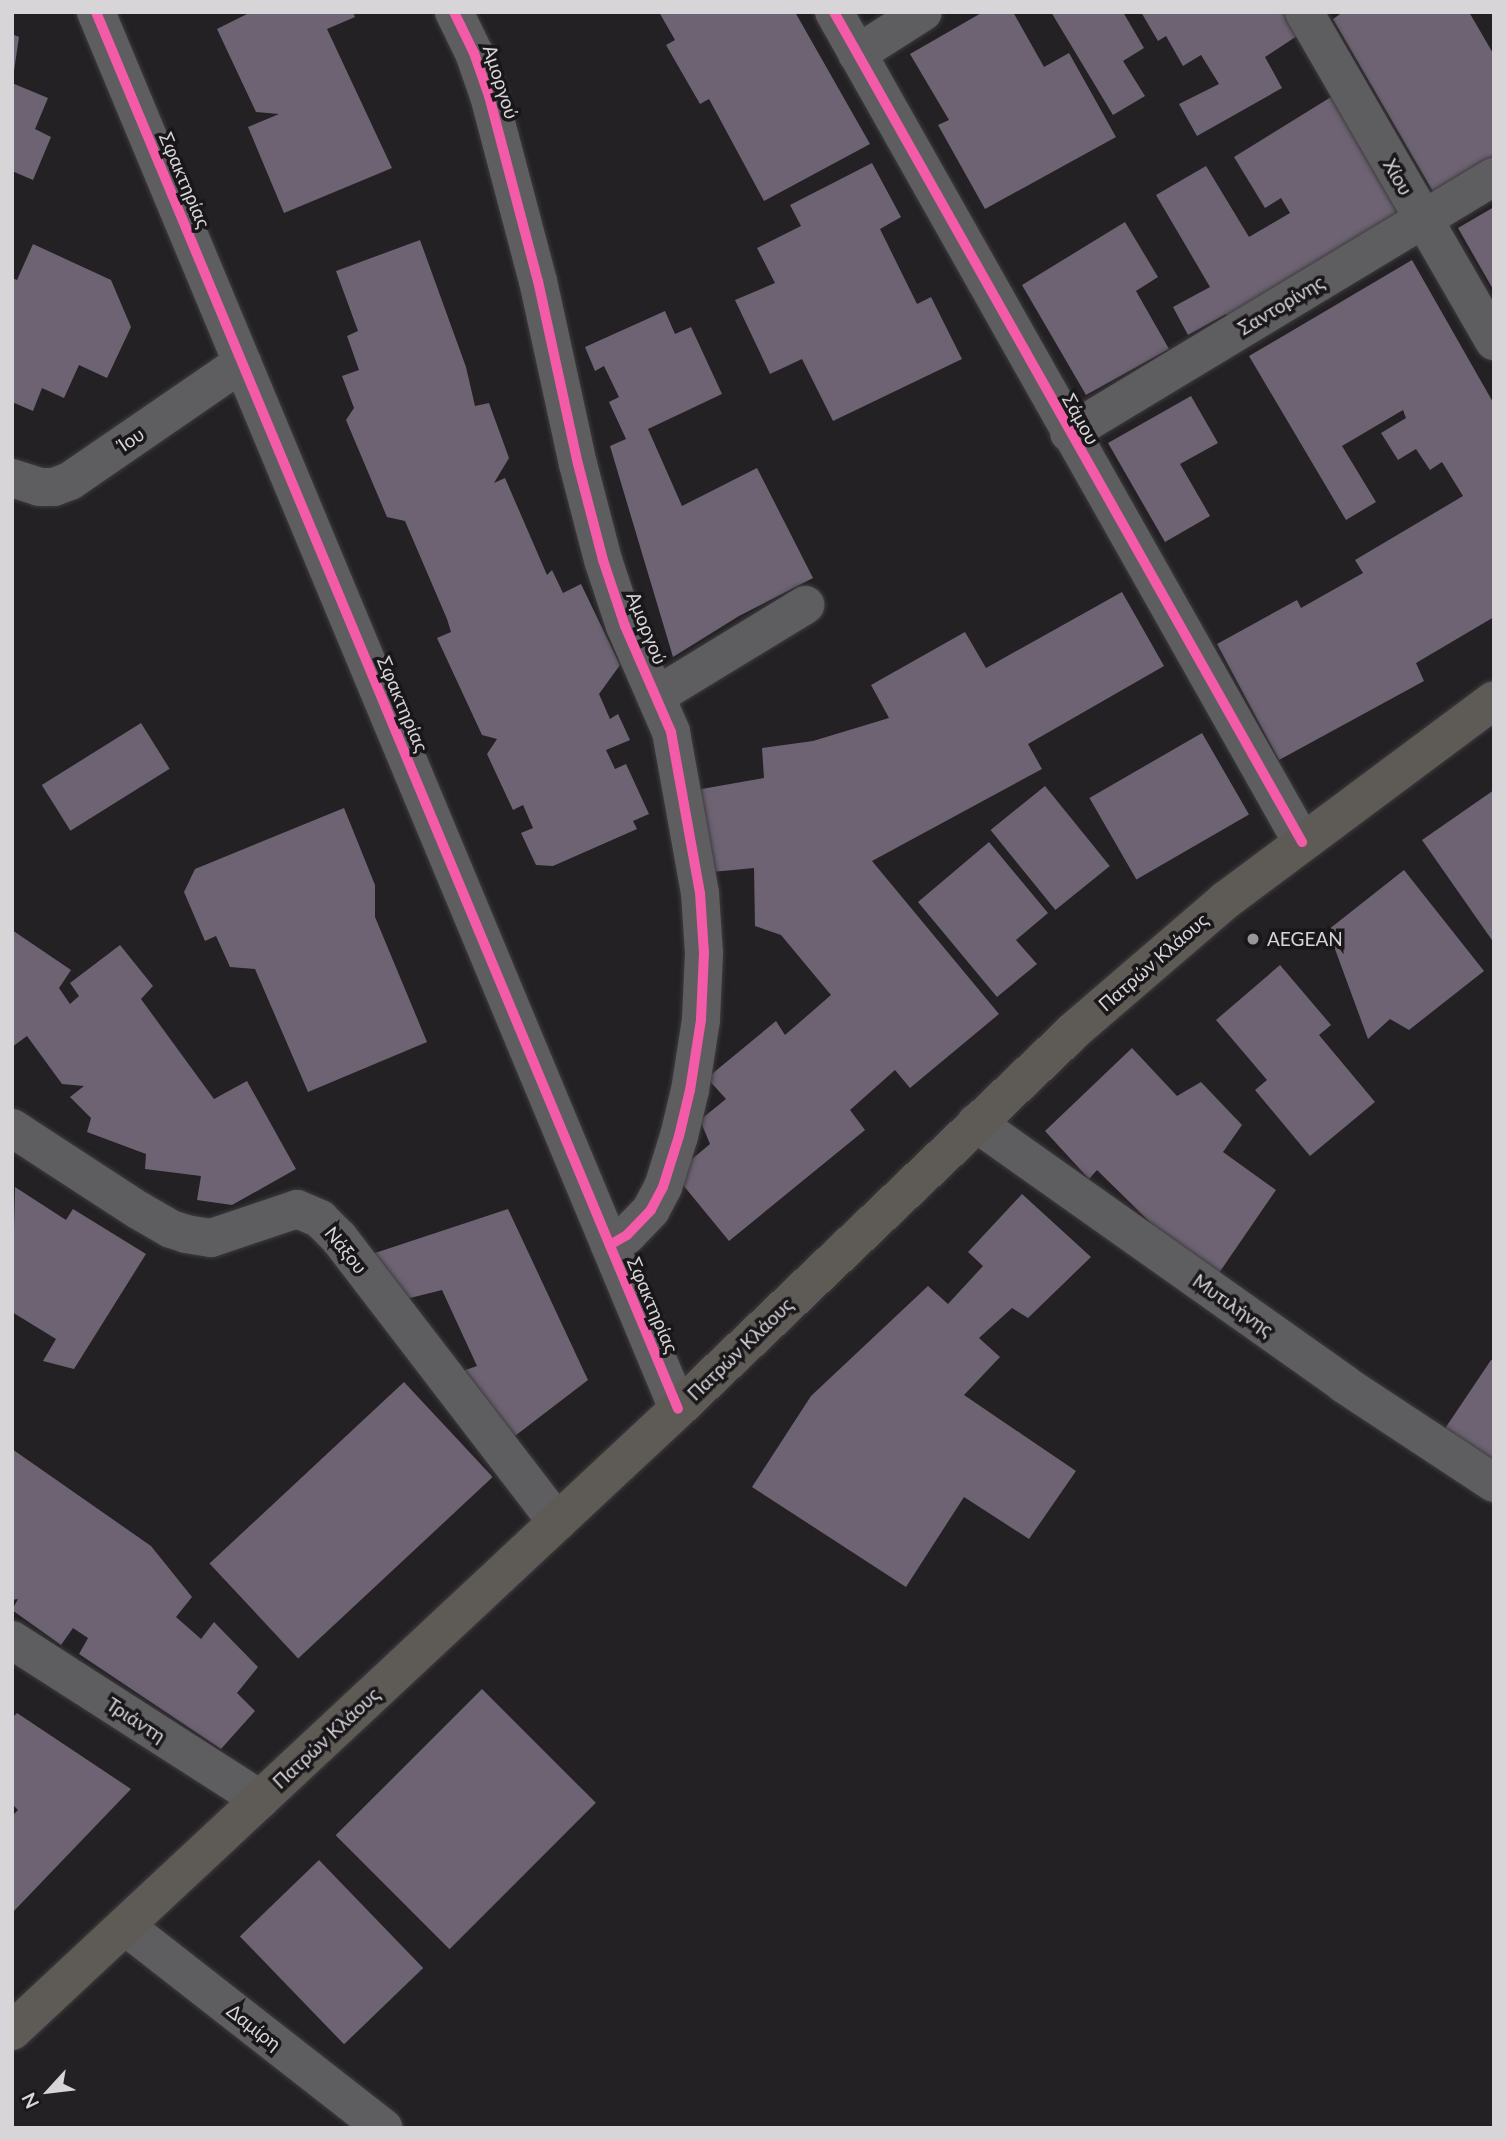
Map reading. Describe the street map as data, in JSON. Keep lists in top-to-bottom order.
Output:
{
  "streets": {
    "main road": ["Πατρών Κλάους"],
    "street": [
      "Αμοργού",
      "Χίου",
      "Σφακτηρίας",
      "Σαντορίνης",
      "Σάμου",
      "Ίου",
      "Νάξου",
      "Μυτιλήνης",
      "Τριάντη",
      "Δαμίρη"
    ]
  },
  "crossings": [
    ["Αμοργού", "Σφακτηρίας"],
    ["Χίου", "Σαντορίνης"],
    ["Σφακτηρίας", "Ίου"],
    ["Σφακτηρίας", "Πατρών Κλάους"],
    ["Σαντορίνης", "Σάμου"],
    ["Σάμου", "Πατρών Κλάους"],
    ["Πατρών Κλάους", "Νάξου"],
    ["Πατρών Κλάους", "Μυτιλήνης"],
    ["Πατρών Κλάους", "Τριάντη"],
    ["Πατρών Κλάους", "Δαμίρη"]
  ],
  "places": ["AEGEAN"],
  "north": "bottom left"
}
